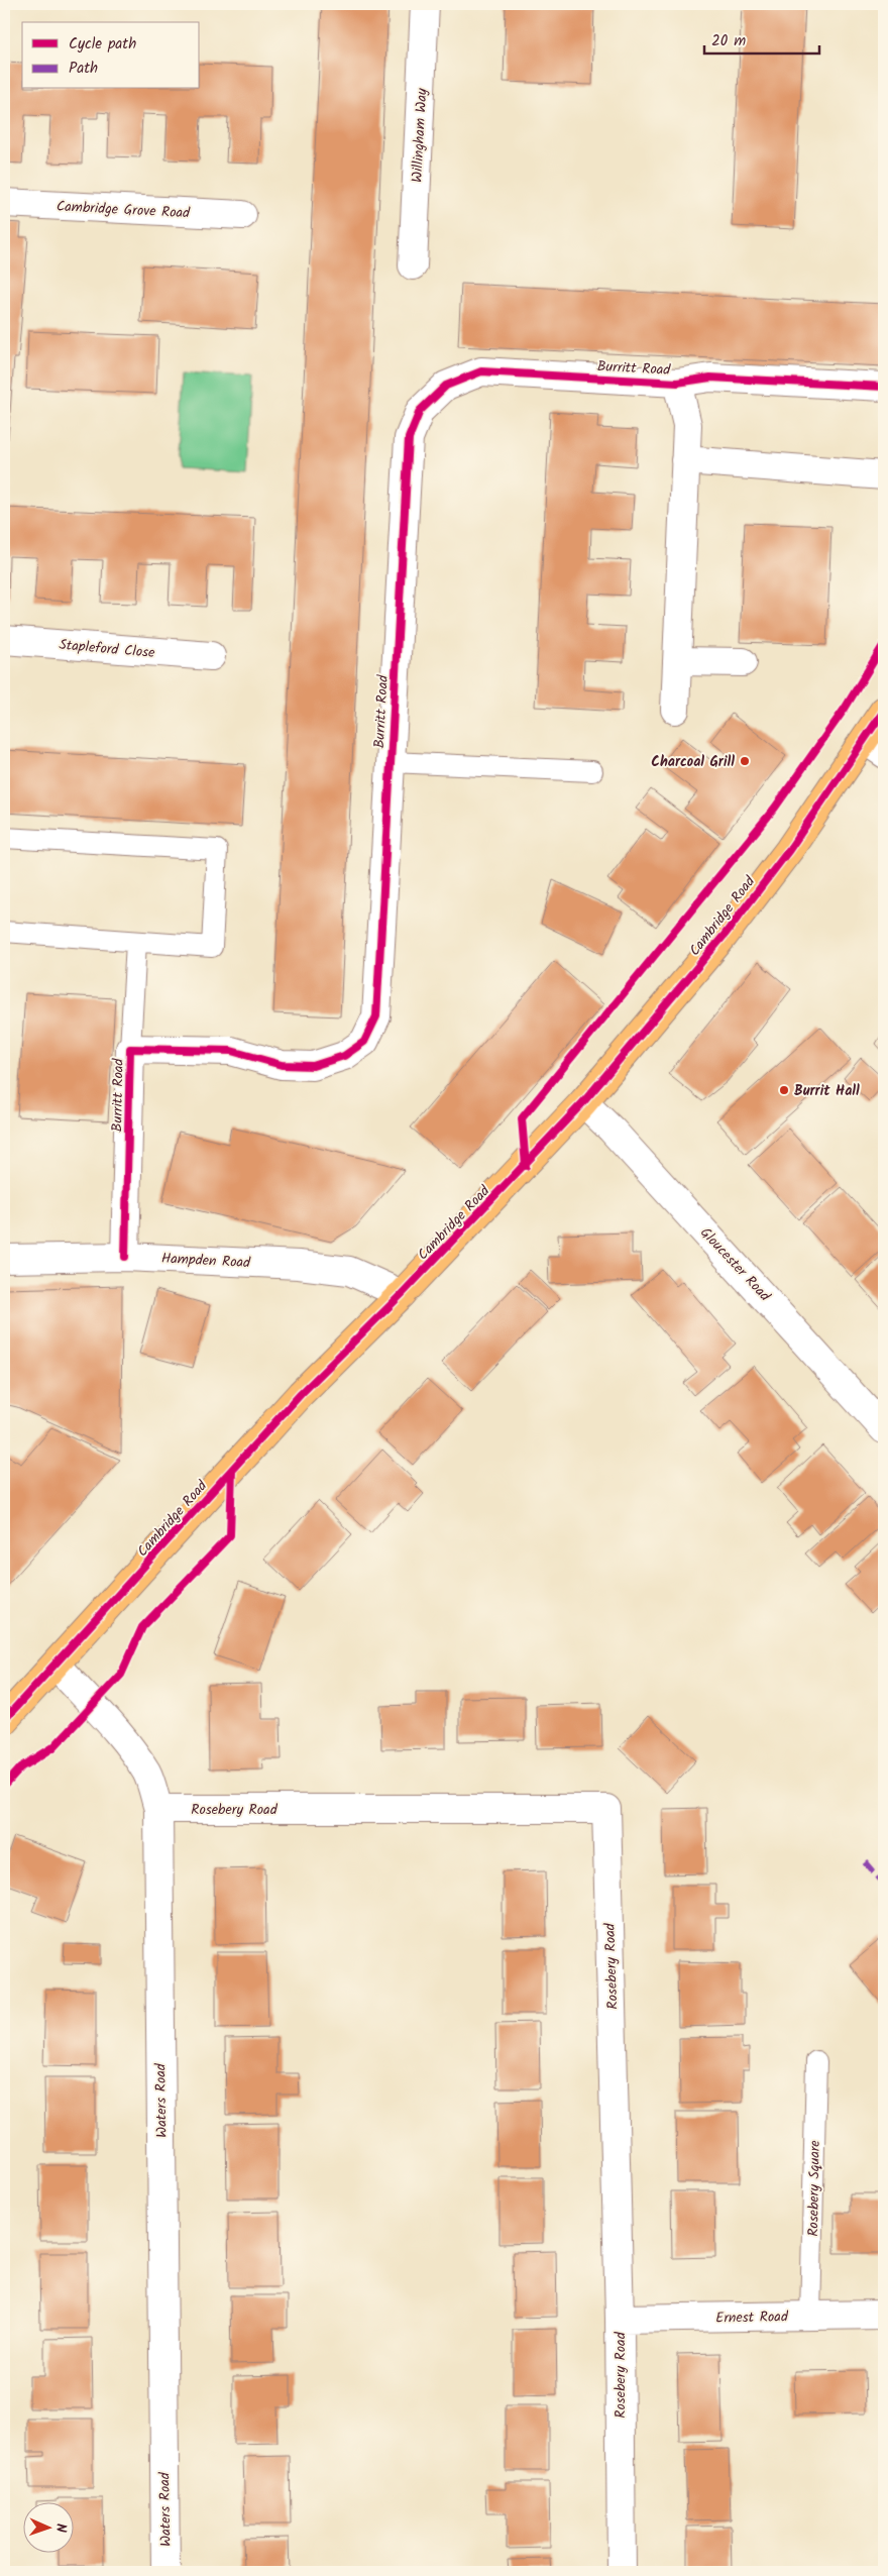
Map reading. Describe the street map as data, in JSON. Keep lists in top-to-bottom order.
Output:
{
  "streets": {
    "main road": ["Cambridge Road"],
    "street": [
      "Willingham Way",
      "Cambridge Grove Road",
      "Burritt Road",
      "Stapleford Close",
      "Hampden Road",
      "Gloucester Road",
      "Rosebery Road",
      "Waters Road",
      "Ernest Road"
    ],
    "lane": ["Rosebery Square"]
  },
  "crossings": [
    ["Burritt Road", "Hampden Road"],
    ["Cambridge Road", "Hampden Road"],
    ["Cambridge Road", "Gloucester Road"],
    ["Cambridge Road", "Waters Road"],
    ["Rosebery Road", "Waters Road"],
    ["Rosebery Road", "Ernest Road"],
    ["Rosebery Square", "Ernest Road"]
  ],
  "places": ["Charcoal Grill", "Burrit Hall"],
  "legend": ["Cycle path", "Path"],
  "scale_bar": "20 m",
  "north": "right"
}
